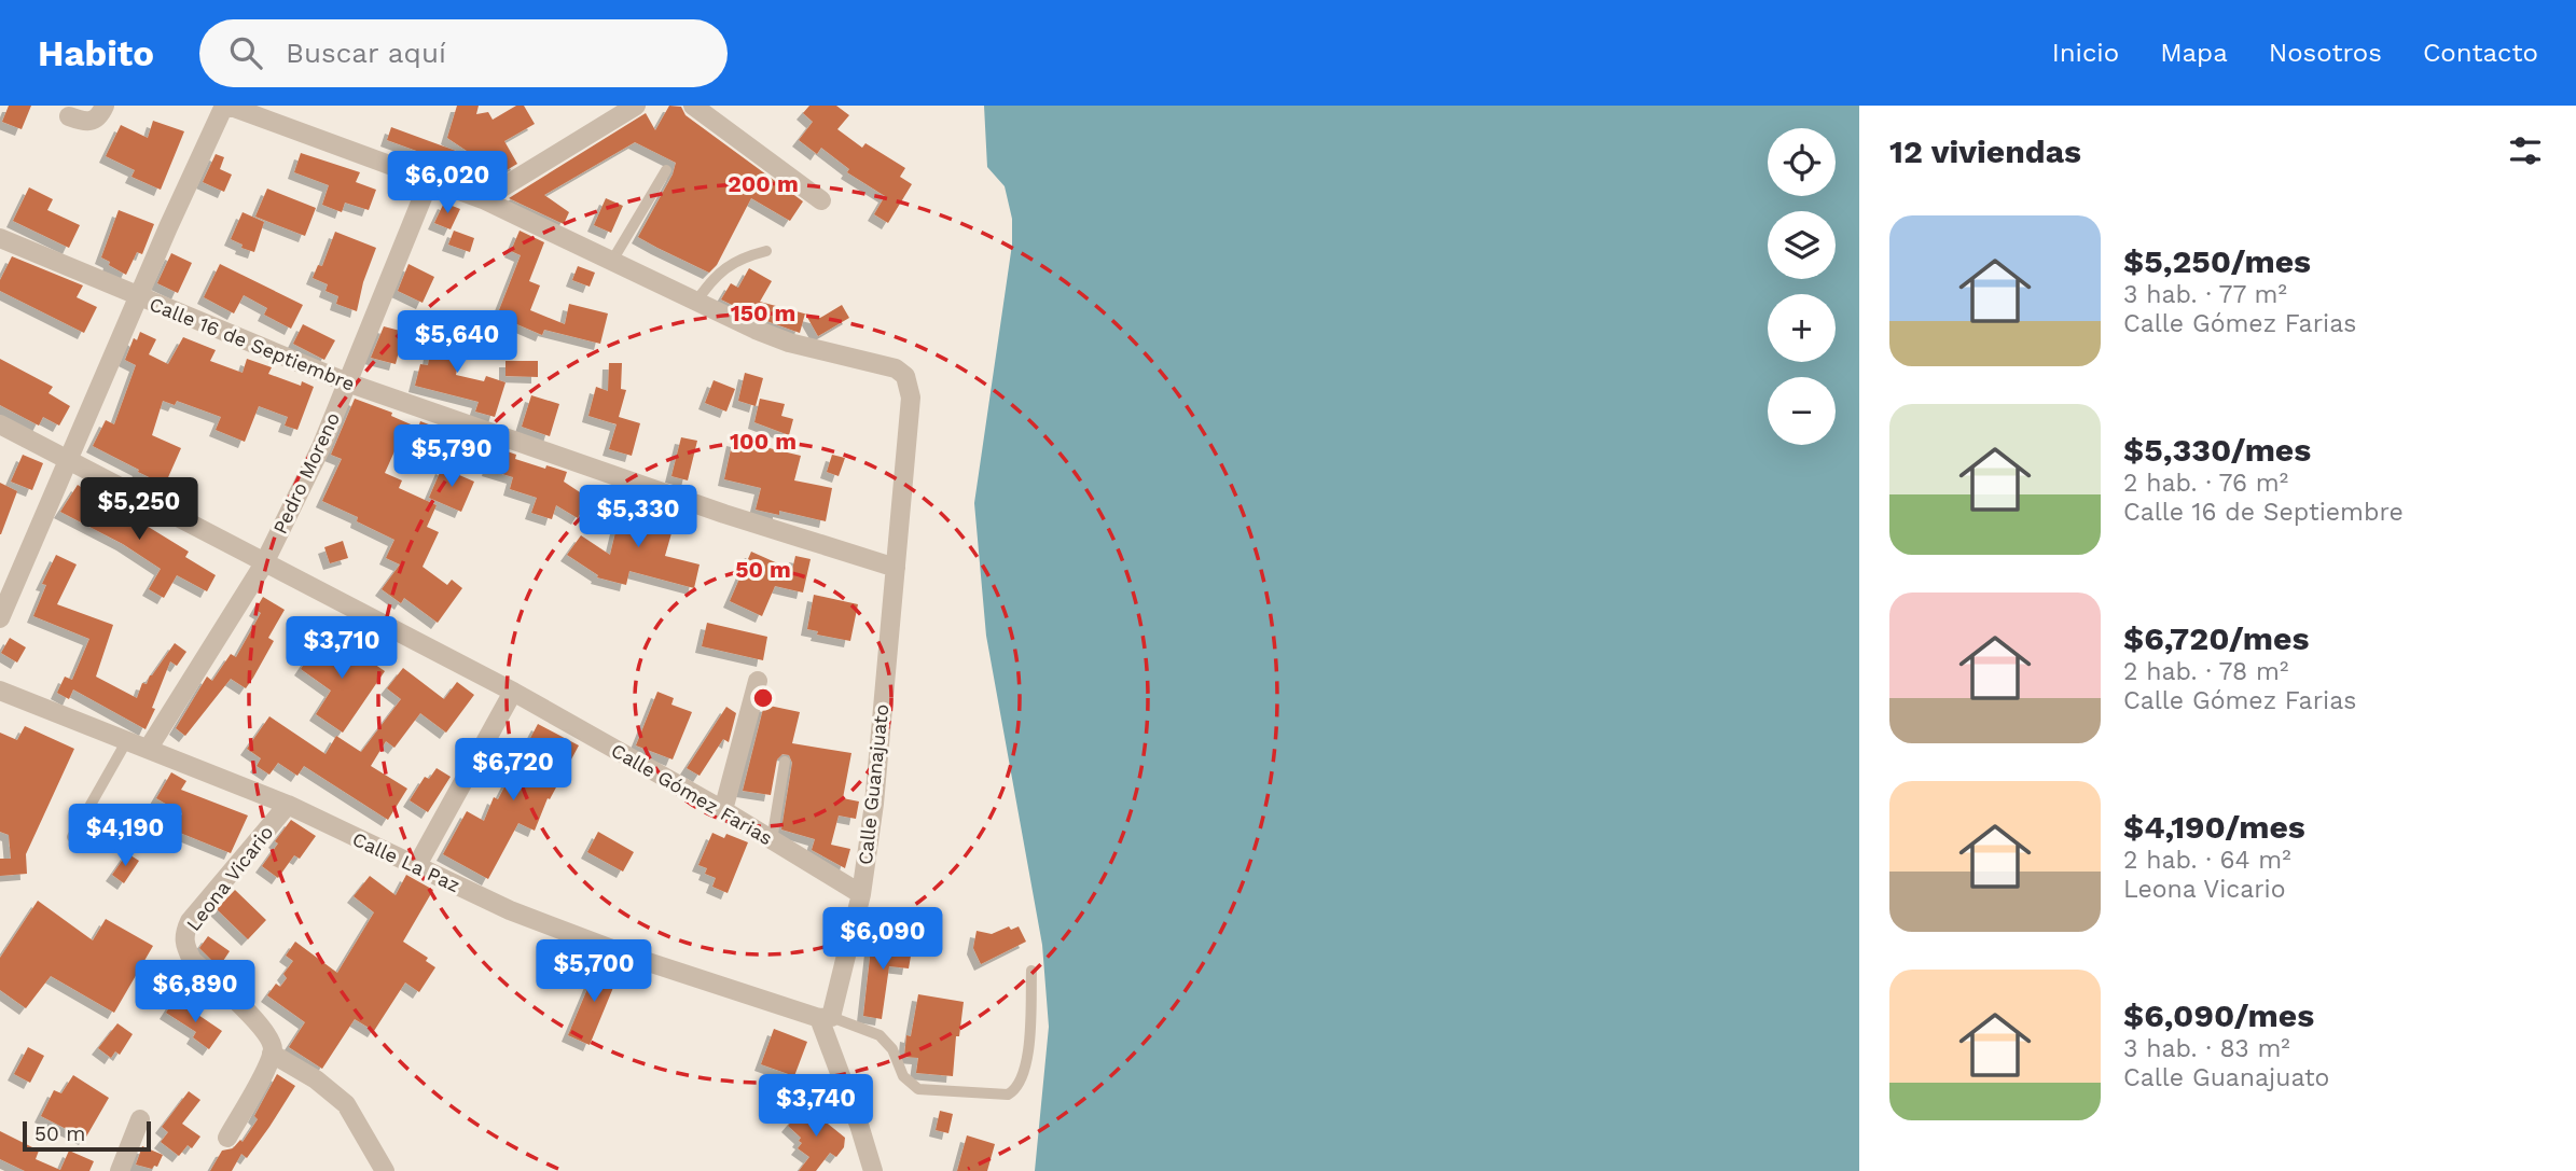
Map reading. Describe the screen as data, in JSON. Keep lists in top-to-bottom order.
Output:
{
  "streets": {
    "street": [
      "Calle 16 de Septiembre",
      "Pedro Moreno",
      "Calle Guanajuato",
      "Calle Gómez Farias",
      "Calle La Paz",
      "Leona Vicario"
    ]
  },
  "crossings": [
    ["Calle 16 de Septiembre", "Pedro Moreno"],
    ["Calle 16 de Septiembre", "Calle Guanajuato"],
    ["Pedro Moreno", "Calle Gómez Farias"],
    ["Pedro Moreno", "Calle La Paz"],
    ["Calle Guanajuato", "Calle Gómez Farias"],
    ["Calle Guanajuato", "Calle La Paz"],
    ["Calle La Paz", "Leona Vicario"]
  ],
  "scale_bar": "50 m",
  "page": {
    "header": "Habito",
    "search": "Buscar aquí",
    "nav": [
      "Inicio",
      "Mapa",
      "Nosotros",
      "Contacto"
    ],
    "heading": "12 viviendas",
    "map_buttons": ["+", "−"],
    "price": [
      "$6,020",
      "$5,640",
      "$5,790",
      "$5,250",
      "$5,330",
      "$3,710",
      "$6,720",
      "$4,190",
      "$6,090",
      "$5,700",
      "$6,890",
      "$3,740"
    ],
    "list": [
      {
        "name": "$5,250/mes",
        "note": "3 hab. · 77 m² · Calle Gómez Farias"
      },
      {
        "name": "$5,330/mes",
        "note": "2 hab. · 76 m² · Calle 16 de Septiembre"
      },
      {
        "name": "$6,720/mes",
        "note": "2 hab. · 78 m² · Calle Gómez Farias"
      },
      {
        "name": "$4,190/mes",
        "note": "2 hab. · 64 m² · Leona Vicario"
      },
      {
        "name": "$6,090/mes",
        "note": "3 hab. · 83 m² · Calle Guanajuato"
      }
    ],
    "scale": "50 m"
  },
  "rings": [
    "200 m",
    "150 m",
    "100 m",
    "50 m"
  ]
}
